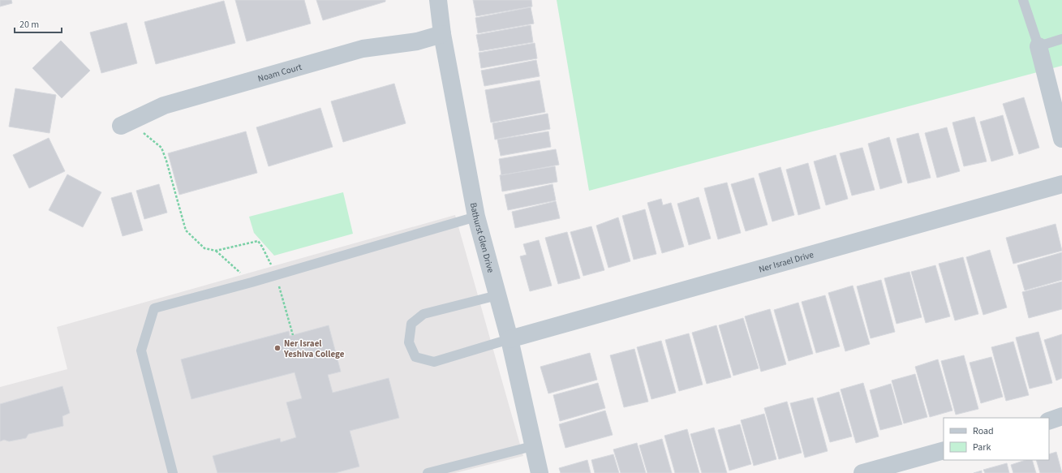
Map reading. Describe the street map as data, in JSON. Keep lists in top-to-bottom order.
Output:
{
  "streets": {
    "street": ["Noam Court", "Bathurst Glen Drive", "Ner Israel Drive"]
  },
  "crossings": [
    ["Noam Court", "Bathurst Glen Drive"],
    ["Bathurst Glen Drive", "Ner Israel Drive"]
  ],
  "places": ["Ner Israel Yeshiva College"],
  "legend": ["Road", "Park"],
  "scale_bar": "20 m"
}
